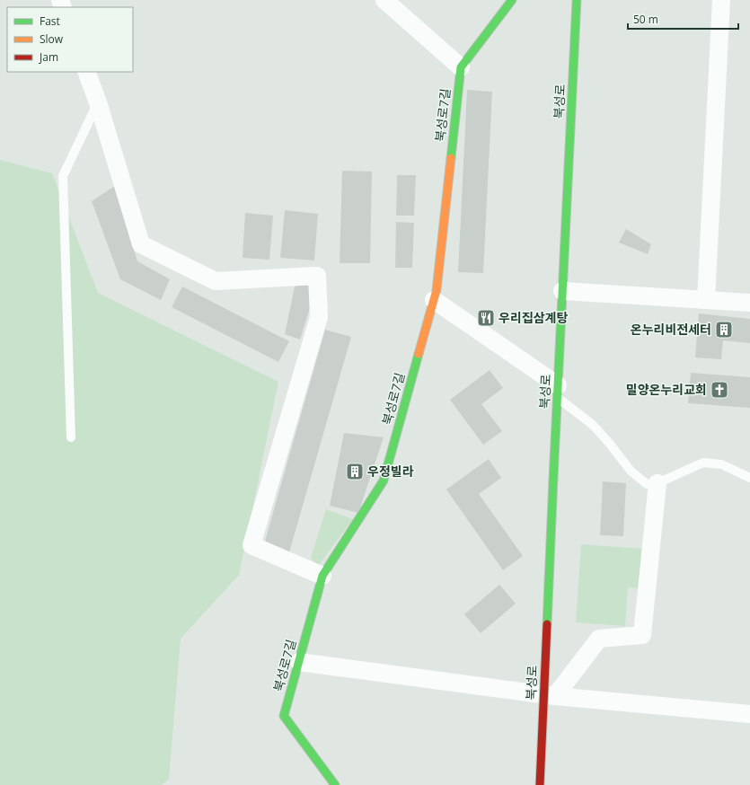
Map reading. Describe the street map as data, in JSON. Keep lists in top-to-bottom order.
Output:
{
  "streets": {
    "street": ["북성로", "북성로7길"]
  },
  "places": {
    "restaurant": ["우리집삼계탕"],
    "building": ["온누리비전세터", "우정빌라"],
    "church": ["밀양온누리교회"]
  },
  "legend": ["Fast", "Slow", "Jam"],
  "scale_bar": "50 m"
}
